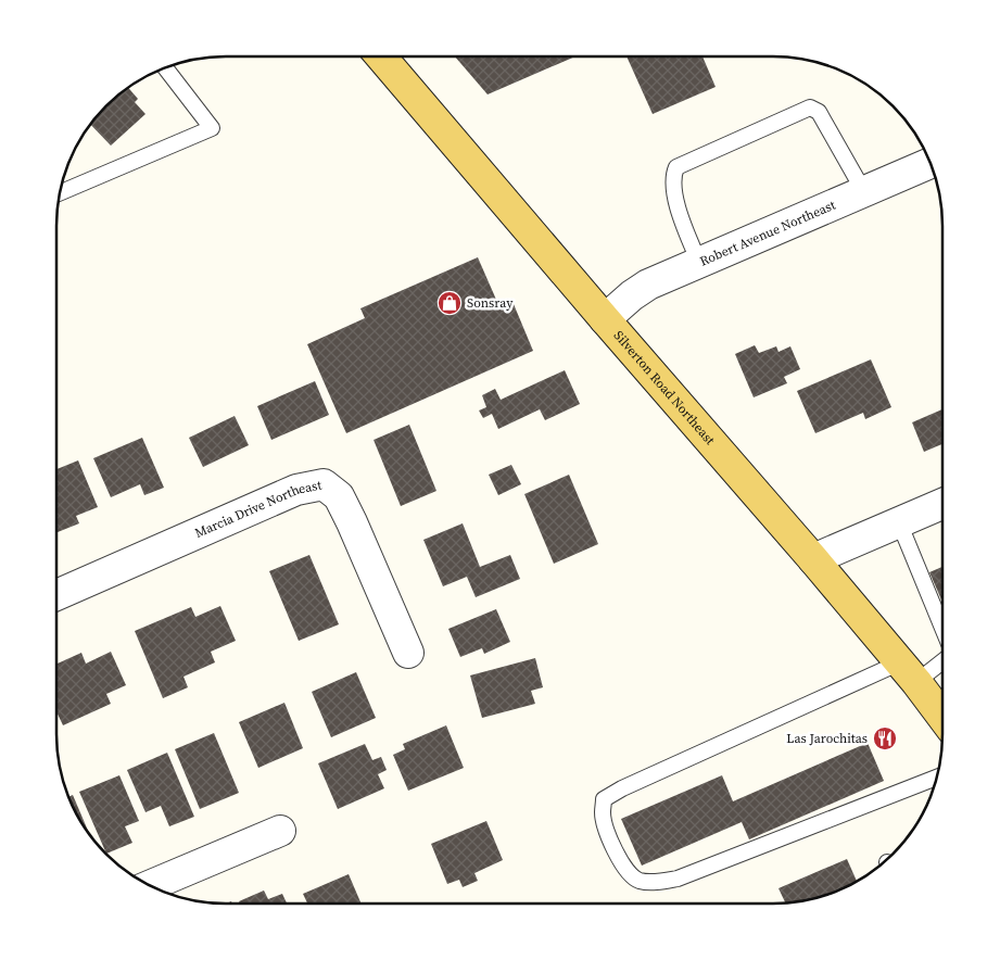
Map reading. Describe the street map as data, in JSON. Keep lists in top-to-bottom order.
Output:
{
  "streets": {
    "main road": ["Silverton Road Northeast"],
    "street": ["Robert Avenue Northeast", "Marcia Drive Northeast"]
  },
  "crossings": [
    ["Robert Avenue Northeast", "Silverton Road Northeast"]
  ],
  "places": {
    "shop": ["Sonsray"],
    "restaurant": ["Las Jarochitas"]
  }
}
